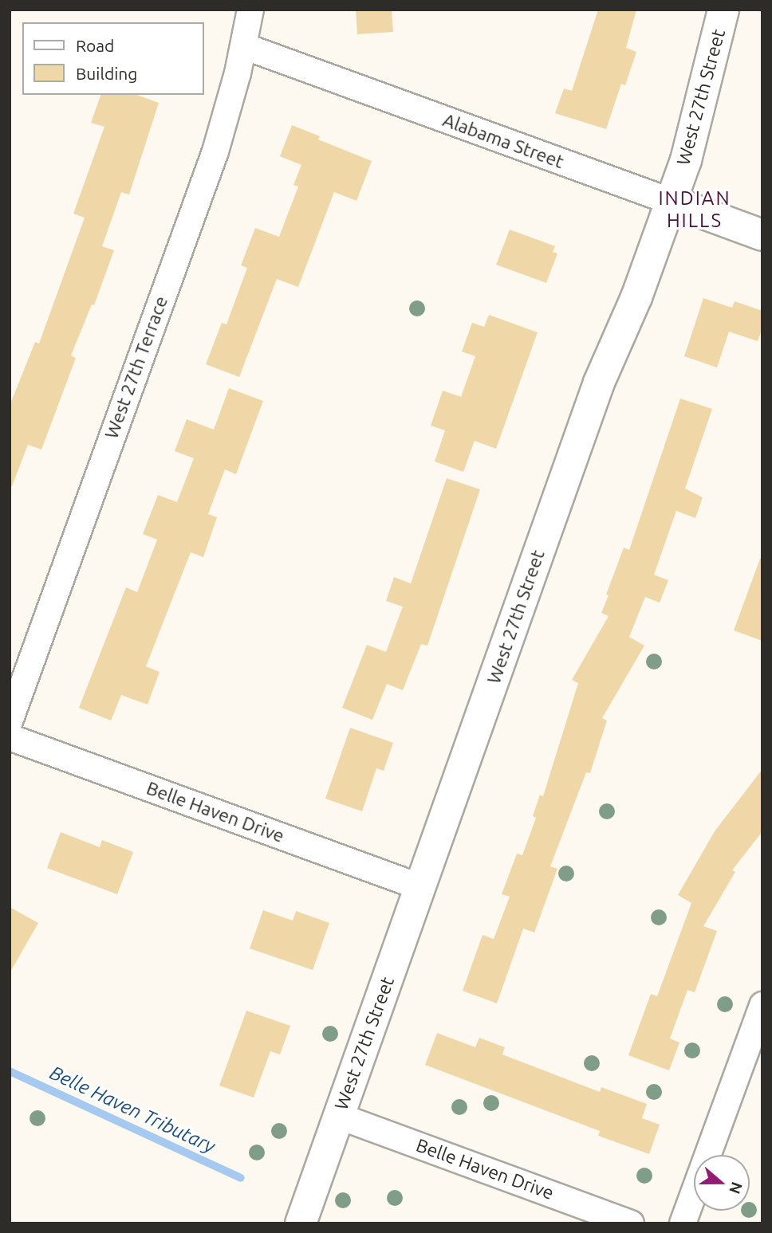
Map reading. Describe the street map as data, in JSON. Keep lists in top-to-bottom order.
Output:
{
  "streets": {
    "street": [
      "West 27th Street",
      "Alabama Street",
      "West 27th Terrace",
      "Belle Haven Drive"
    ]
  },
  "crossings": [
    ["West 27th Street", "Alabama Street"],
    ["West 27th Street", "Belle Haven Drive"],
    ["Alabama Street", "West 27th Terrace"]
  ],
  "districts": ["INDIAN HILLS"],
  "water": ["Belle Haven Tributary"],
  "legend": ["Road", "Building"],
  "north": "right"
}
